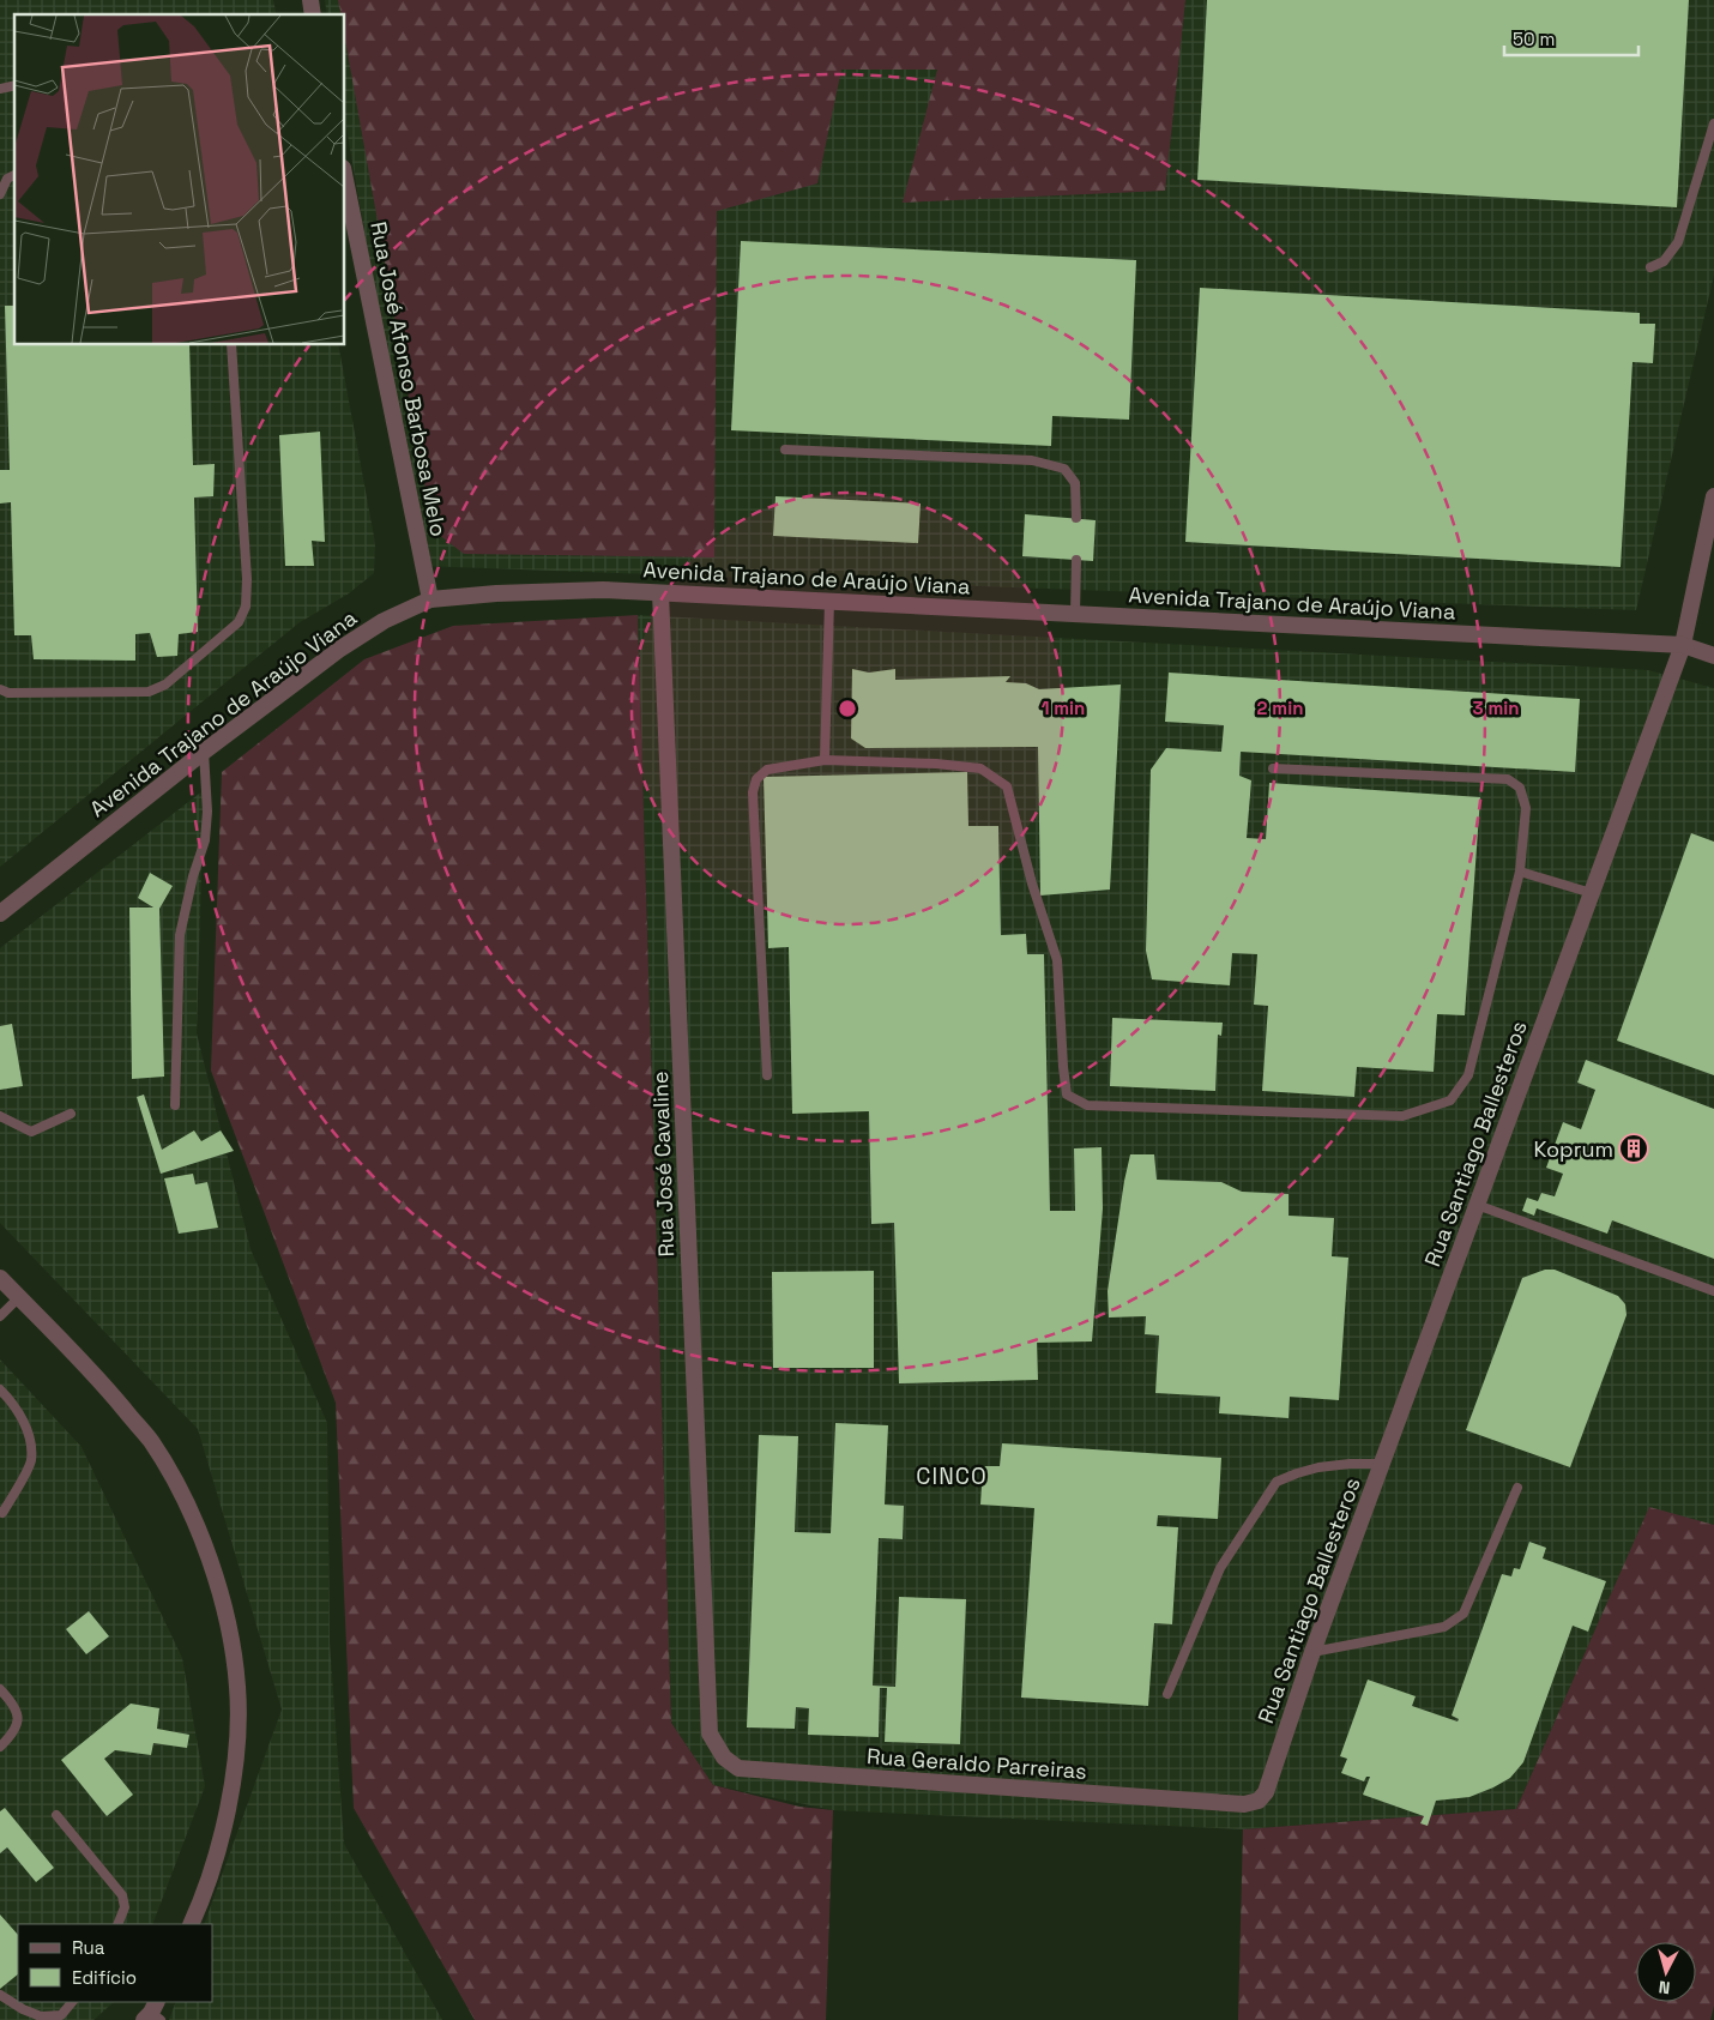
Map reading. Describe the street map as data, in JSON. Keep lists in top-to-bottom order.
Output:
{
  "streets": {
    "street": [
      "Rua José Afonso Barbosa Melo",
      "Avenida Trajano de Araújo Viana",
      "Rua Santiago Ballesteros",
      "Rua José Cavaline",
      "Rua Geraldo Parreiras"
    ]
  },
  "crossings": [
    ["Rua José Afonso Barbosa Melo", "Avenida Trajano de Araújo Viana"],
    ["Avenida Trajano de Araújo Viana", "Rua Santiago Ballesteros"],
    ["Avenida Trajano de Araújo Viana", "Rua José Cavaline"],
    ["Rua Santiago Ballesteros", "Rua Geraldo Parreiras"],
    ["Rua José Cavaline", "Rua Geraldo Parreiras"]
  ],
  "districts": ["CINCO"],
  "places": {
    "building": ["Koprum"]
  },
  "legend": ["Rua", "Edifício"],
  "scale_bar": "50 m",
  "north": "bottom",
  "rings": ["1 min", "2 min", "3 min"]
}
